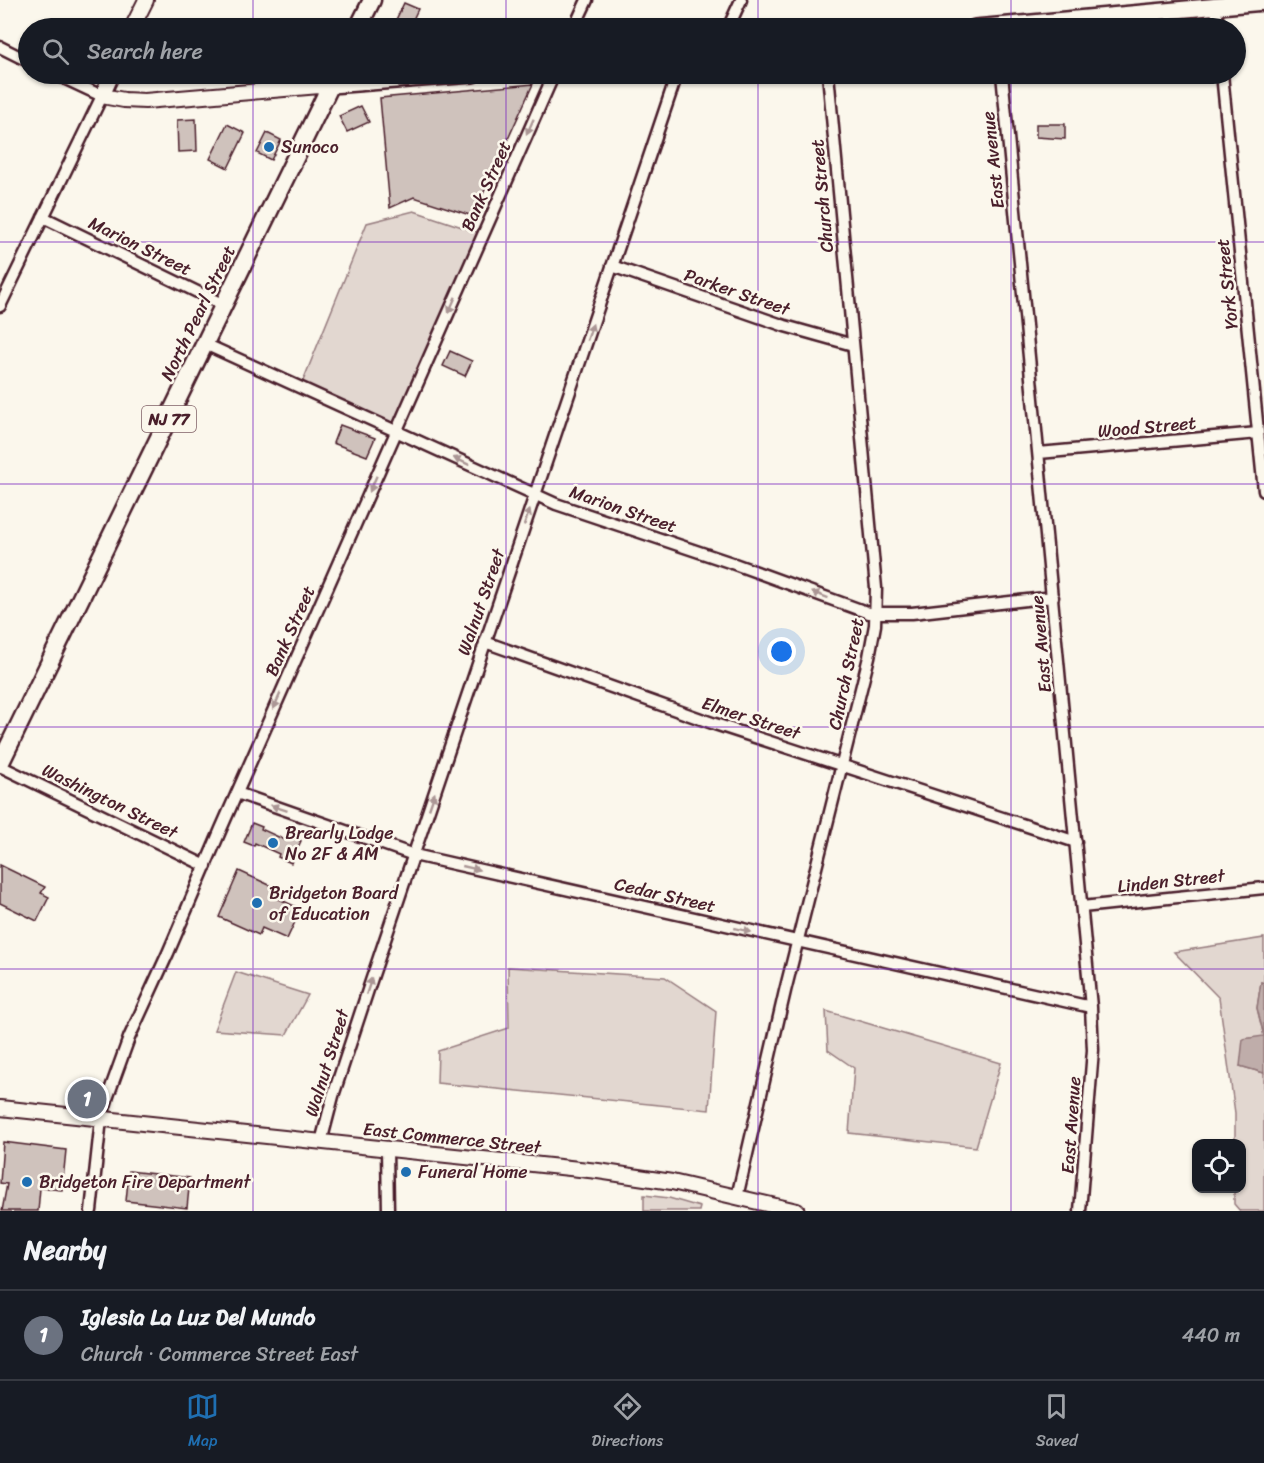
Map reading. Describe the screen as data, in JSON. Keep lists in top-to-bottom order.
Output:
{
  "streets": {
    "main road": ["North Pearl Street", "NJ 77"],
    "street": [
      "East Avenue",
      "Bank Street",
      "Church Street",
      "Marion Street",
      "York Street",
      "Parker Street",
      "Wood Street",
      "Walnut Street",
      "Elmer Street",
      "Washington Street",
      "Linden Street",
      "Cedar Street",
      "East Commerce Street"
    ]
  },
  "crossings": [
    ["East Avenue", "Marion Street"],
    ["East Avenue", "Wood Street"],
    ["East Avenue", "Elmer Street"],
    ["East Avenue", "Linden Street"],
    ["East Avenue", "Cedar Street"],
    ["Bank Street", "Marion Street"],
    ["Bank Street", "Washington Street"],
    ["Bank Street", "Cedar Street"],
    ["Bank Street", "East Commerce Street"],
    ["Church Street", "Marion Street"],
    ["Church Street", "Parker Street"],
    ["Church Street", "Elmer Street"],
    ["Church Street", "Cedar Street"],
    ["Church Street", "East Commerce Street"],
    ["Marion Street", "North Pearl Street"],
    ["Marion Street", "Walnut Street"],
    ["York Street", "Wood Street"],
    ["Parker Street", "Walnut Street"],
    ["North Pearl Street", "Washington Street"],
    ["Walnut Street", "Elmer Street"],
    ["Walnut Street", "Cedar Street"],
    ["Walnut Street", "East Commerce Street"]
  ],
  "one_way": ["Bank Street", "Marion Street", "Walnut Street"],
  "places": [
    "Sunoco",
    "Brearly Lodge No 2F & AM",
    "Bridgeton Board of Education",
    "Funeral Home",
    "Bridgeton Fire Department"
  ],
  "page": {
    "search": "Search here",
    "pins": "1",
    "heading": "Nearby",
    "list": [
      {
        "mark": "1",
        "name": "Iglesia La Luz Del Mundo",
        "note": "Church · Commerce Street East",
        "value": "440 m"
      }
    ],
    "nav": ["Map", "Directions", "Saved"]
  }
}
